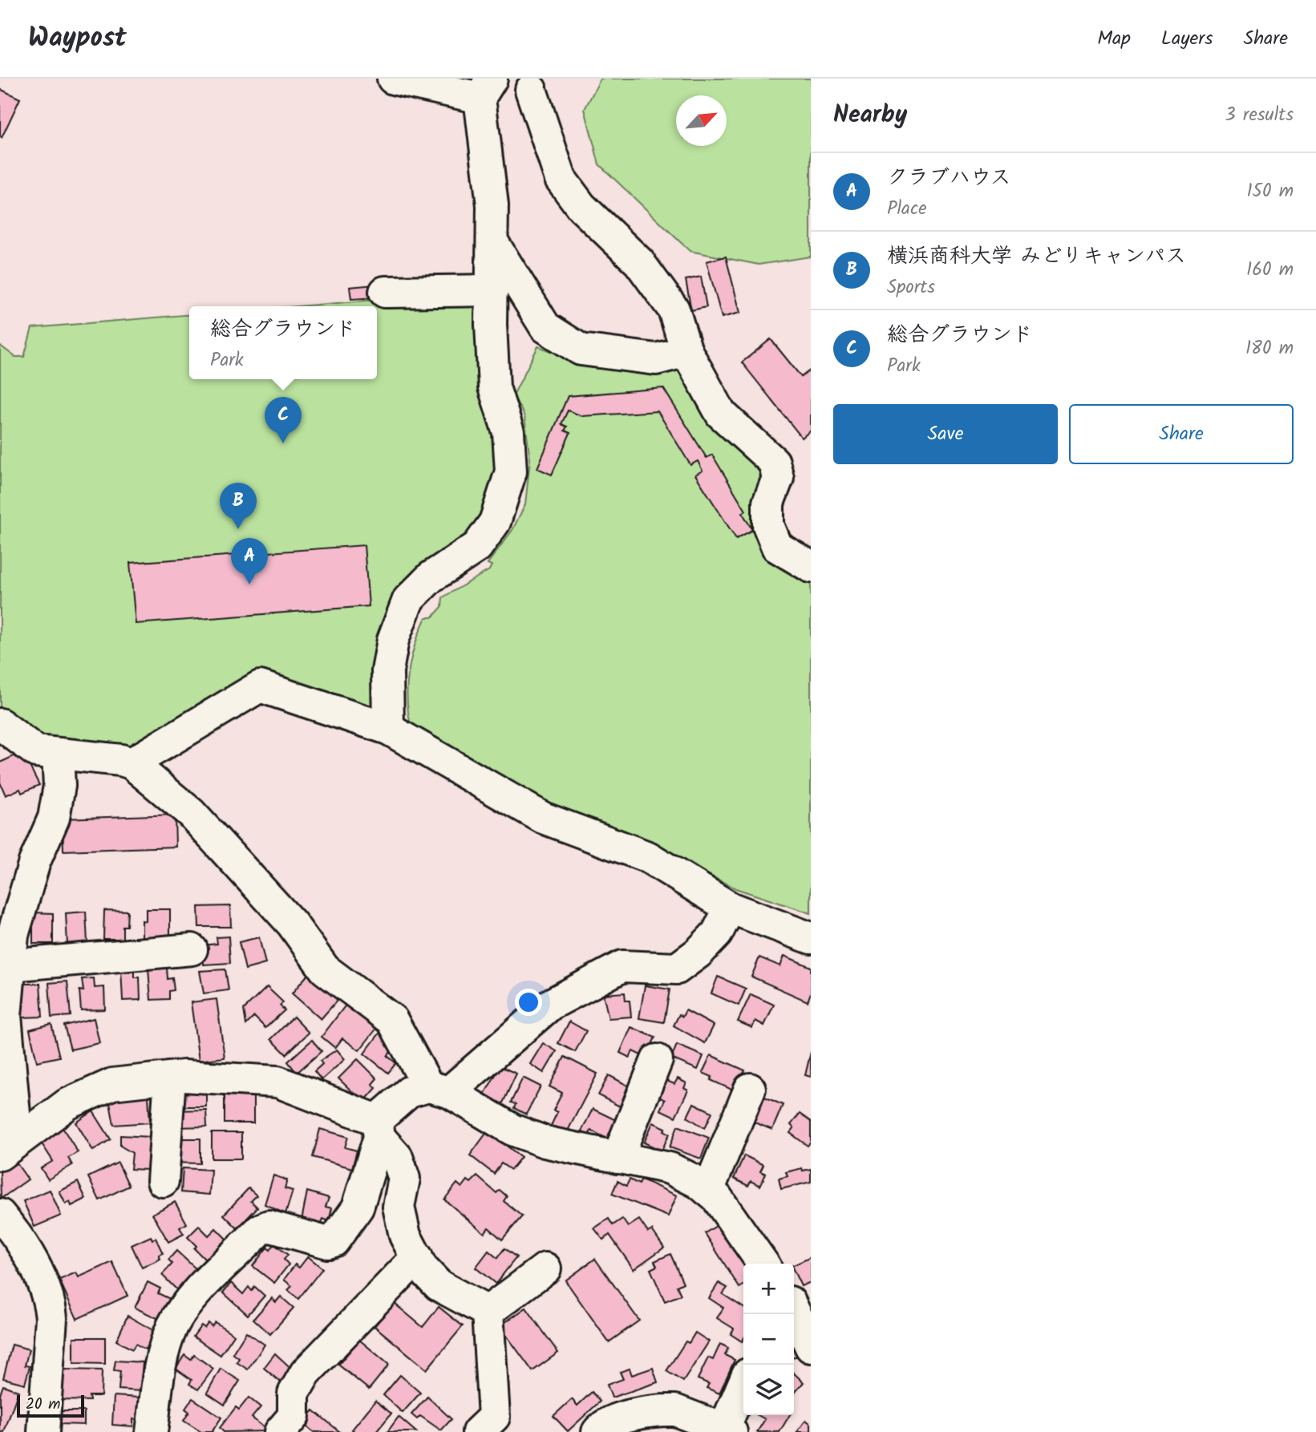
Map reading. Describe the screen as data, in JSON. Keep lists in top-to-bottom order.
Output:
{
  "scale_bar": "20 m",
  "north": "top right",
  "page": {
    "header": "Waypost",
    "nav": ["Map", "Layers", "Share"],
    "heading": ["Nearby", "3 results"],
    "list": [
      {
        "mark": "A",
        "name": "クラブハウス",
        "note": "Place",
        "value": "150 m"
      },
      {
        "mark": "B",
        "name": "横浜商科大学 みどりキャンパス",
        "note": "Sports",
        "value": "160 m"
      },
      {
        "mark": "C",
        "name": "総合グラウンド",
        "note": "Park",
        "value": "180 m"
      }
    ],
    "popup": ["総合グラウンド", "Park"],
    "buttons": ["Save", "Share"],
    "pins": ["C", "B", "A"],
    "map_buttons": ["+", "−"],
    "scale": "20 m"
  }
}
